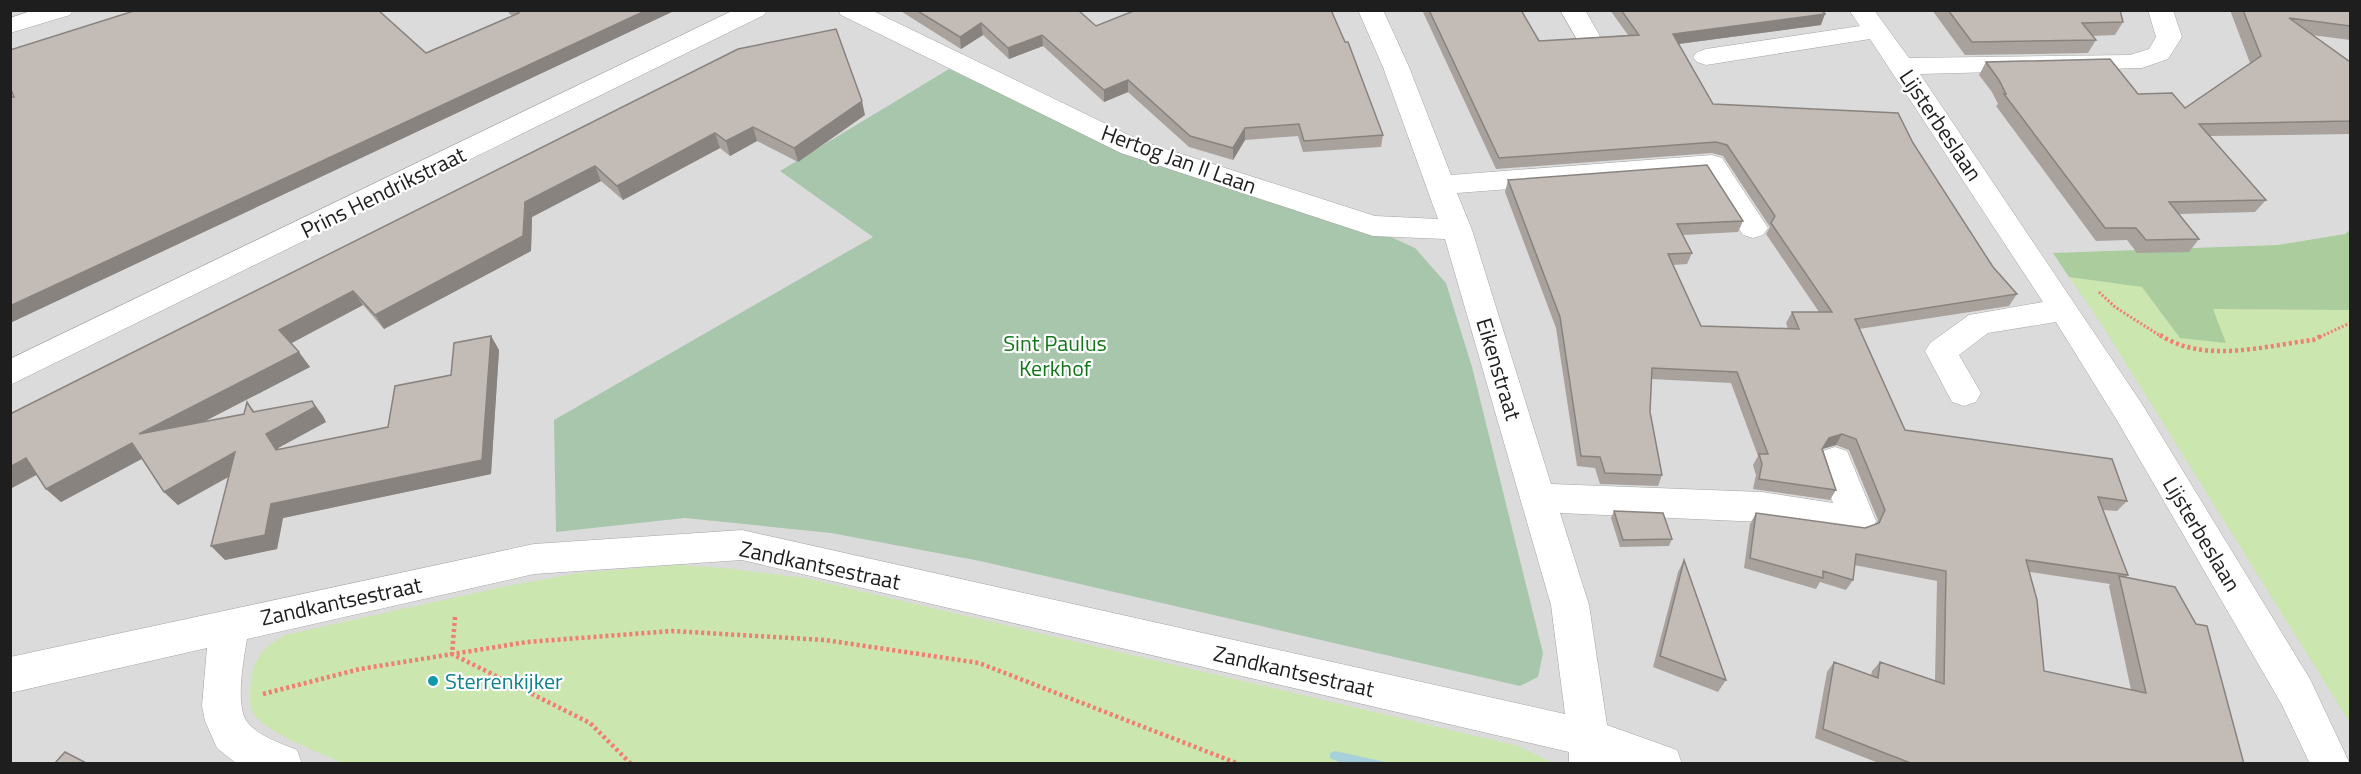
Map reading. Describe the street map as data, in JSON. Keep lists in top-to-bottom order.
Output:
{
  "streets": {
    "street": [
      "Lijsterbeslaan",
      "Hertog Jan II Laan",
      "Prins Hendrikstraat",
      "Eikenstraat",
      "Zandkantsestraat"
    ]
  },
  "crossings": [
    ["Hertog Jan II Laan", "Eikenstraat"],
    ["Eikenstraat", "Zandkantsestraat"]
  ],
  "parks": ["Sint Paulus Kerkhof"],
  "places": ["Sterrenkijker"]
}
